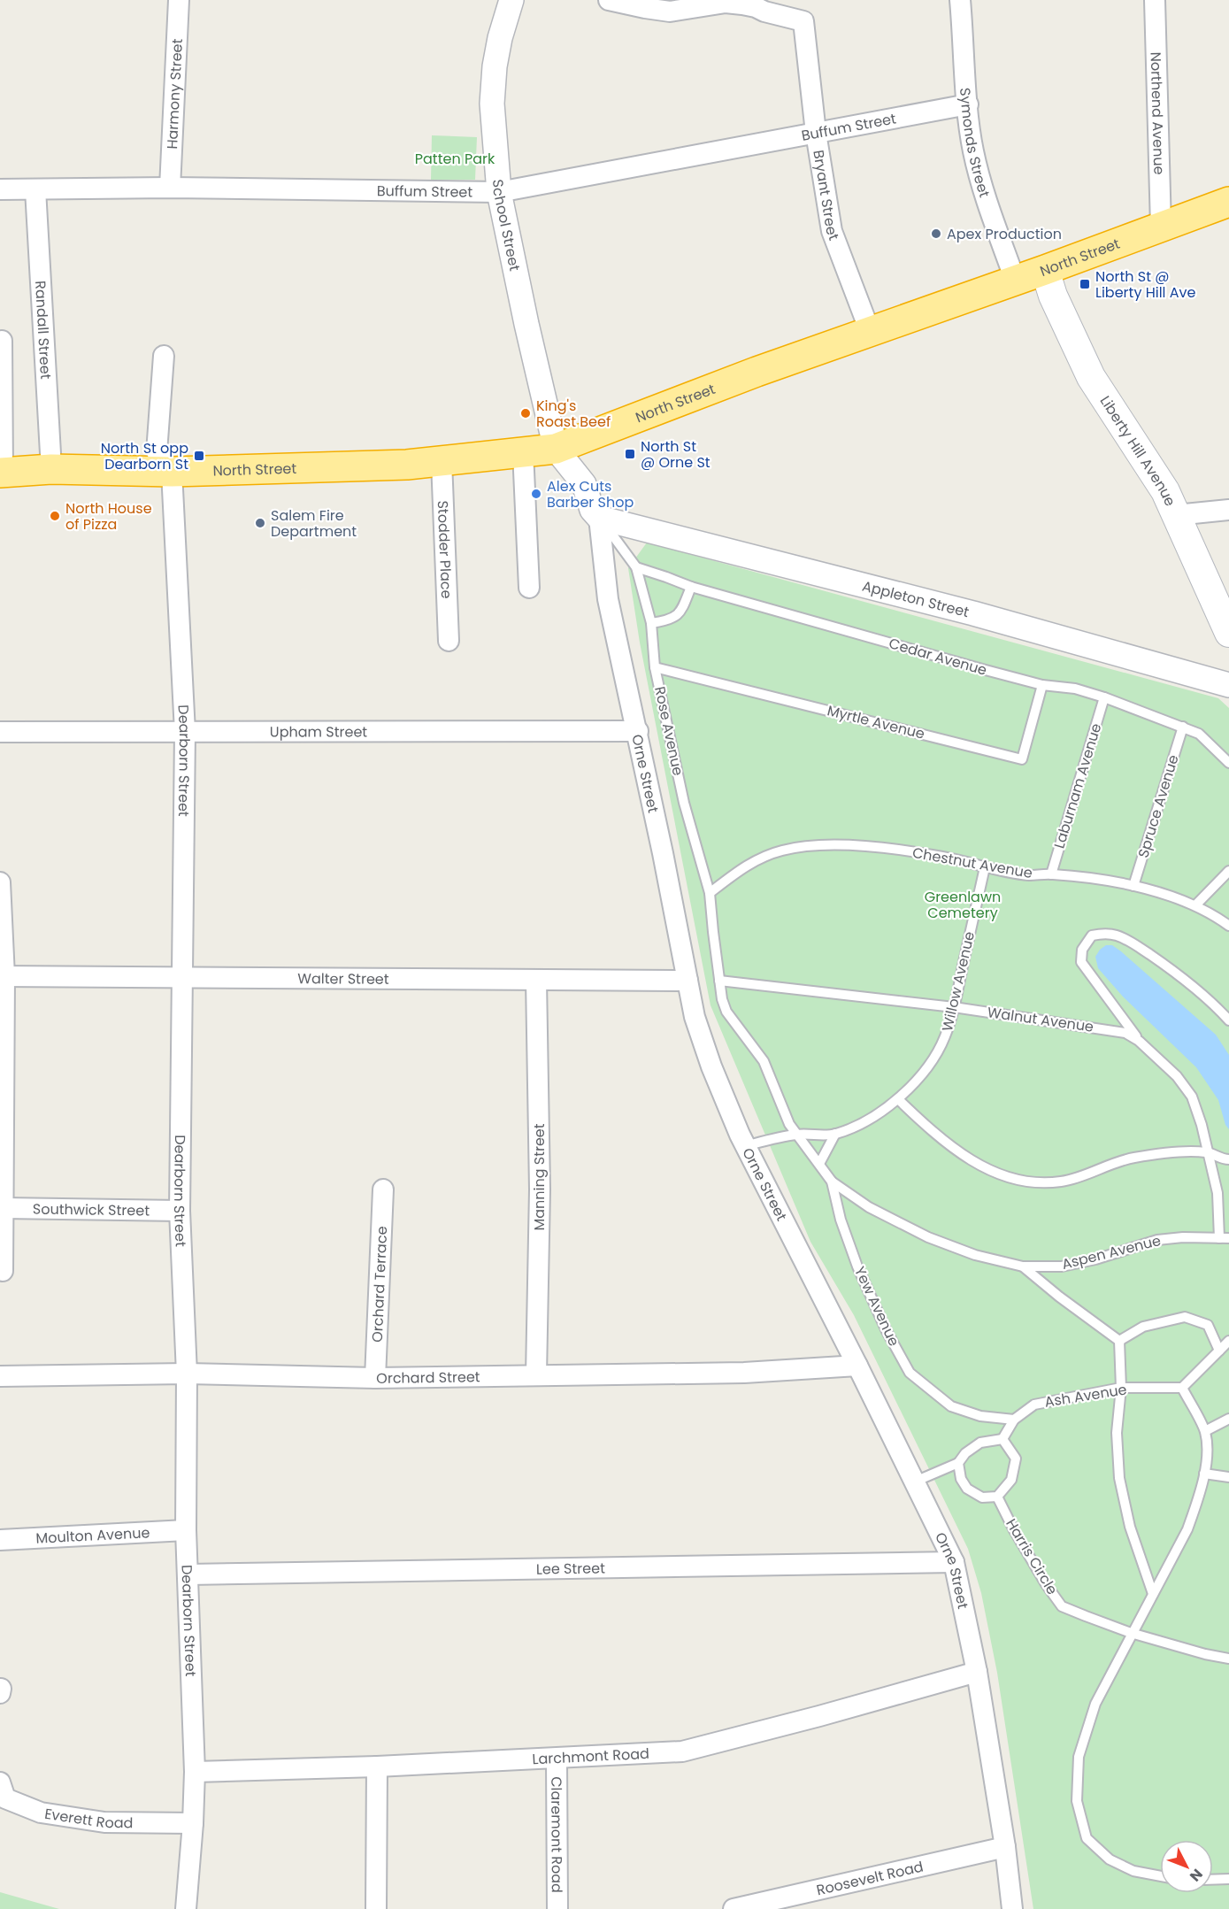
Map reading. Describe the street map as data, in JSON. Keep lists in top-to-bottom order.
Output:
{
  "streets": {
    "highway": ["North Street"],
    "main road": ["Liberty Hill Avenue"],
    "street": [
      "Harmony Street",
      "Northend Avenue",
      "Buffum Street",
      "Symonds Street",
      "Bryant Street",
      "School Street",
      "Randall Street",
      "Stodder Place",
      "Appleton Street",
      "Upham Street",
      "Dearborn Street",
      "Orne Street",
      "Walter Street",
      "Manning Street",
      "Southwick Street",
      "Orchard Terrace",
      "Orchard Street",
      "Moulton Avenue",
      "Lee Street",
      "Larchmont Road",
      "Everett Road",
      "Claremont Road",
      "Roosevelt Road"
    ],
    "lane": [
      "Cedar Avenue",
      "Myrtle Avenue",
      "Rose Avenue",
      "Laburnam Avenue",
      "Spruce Avenue",
      "Chestnut Avenue",
      "Willow Avenue",
      "Walnut Avenue",
      "Aspen Avenue",
      "Yew Avenue",
      "Ash Avenue",
      "Harris Circle"
    ]
  },
  "crossings": [
    ["Harmony Street", "Buffum Street"],
    ["Northend Avenue", "North Street"],
    ["Buffum Street", "Symonds Street"],
    ["Buffum Street", "Bryant Street"],
    ["Buffum Street", "School Street"],
    ["Buffum Street", "Randall Street"],
    ["Symonds Street", "North Street"],
    ["Bryant Street", "North Street"],
    ["School Street", "North Street"],
    ["School Street", "Orne Street"],
    ["North Street", "Randall Street"],
    ["North Street", "Liberty Hill Avenue"],
    ["North Street", "Stodder Place"],
    ["North Street", "Dearborn Street"],
    ["North Street", "Orne Street"],
    ["Appleton Street", "Orne Street"],
    ["Cedar Avenue", "Myrtle Avenue"],
    ["Cedar Avenue", "Rose Avenue"],
    ["Cedar Avenue", "Laburnam Avenue"],
    ["Cedar Avenue", "Spruce Avenue"],
    ["Myrtle Avenue", "Rose Avenue"],
    ["Rose Avenue", "Chestnut Avenue"],
    ["Rose Avenue", "Walnut Avenue"],
    ["Rose Avenue", "Yew Avenue"],
    ["Upham Street", "Dearborn Street"],
    ["Upham Street", "Orne Street"],
    ["Dearborn Street", "Walter Street"],
    ["Dearborn Street", "Southwick Street"],
    ["Dearborn Street", "Orchard Street"],
    ["Dearborn Street", "Moulton Avenue"],
    ["Dearborn Street", "Lee Street"],
    ["Dearborn Street", "Larchmont Road"],
    ["Dearborn Street", "Everett Road"],
    ["Orne Street", "Walter Street"],
    ["Orne Street", "Willow Avenue"],
    ["Orne Street", "Orchard Street"],
    ["Orne Street", "Lee Street"],
    ["Orne Street", "Larchmont Road"],
    ["Orne Street", "Roosevelt Road"],
    ["Laburnam Avenue", "Chestnut Avenue"],
    ["Spruce Avenue", "Chestnut Avenue"],
    ["Chestnut Avenue", "Willow Avenue"],
    ["Walter Street", "Manning Street"],
    ["Willow Avenue", "Walnut Avenue"],
    ["Willow Avenue", "Yew Avenue"],
    ["Walnut Avenue", "Aspen Avenue"],
    ["Walnut Avenue", "Yew Avenue"],
    ["Manning Street", "Orchard Street"],
    ["Aspen Avenue", "Yew Avenue"],
    ["Orchard Terrace", "Orchard Street"],
    ["Yew Avenue", "Ash Avenue"],
    ["Ash Avenue", "Harris Circle"],
    ["Larchmont Road", "Claremont Road"]
  ],
  "parks": ["Patten Park", "Greenlawn Cemetery"],
  "places": {
    "other": [
      "Apex Production",
      "King's Roast Beef",
      "Alex Cuts Barber Shop",
      "North House of Pizza",
      "Salem Fire Department"
    ],
    "transit": ["North St @ Liberty Hill Ave", "North St @ Orne St", "North St opp Dearborn St"]
  },
  "north": "bottom right"
}
